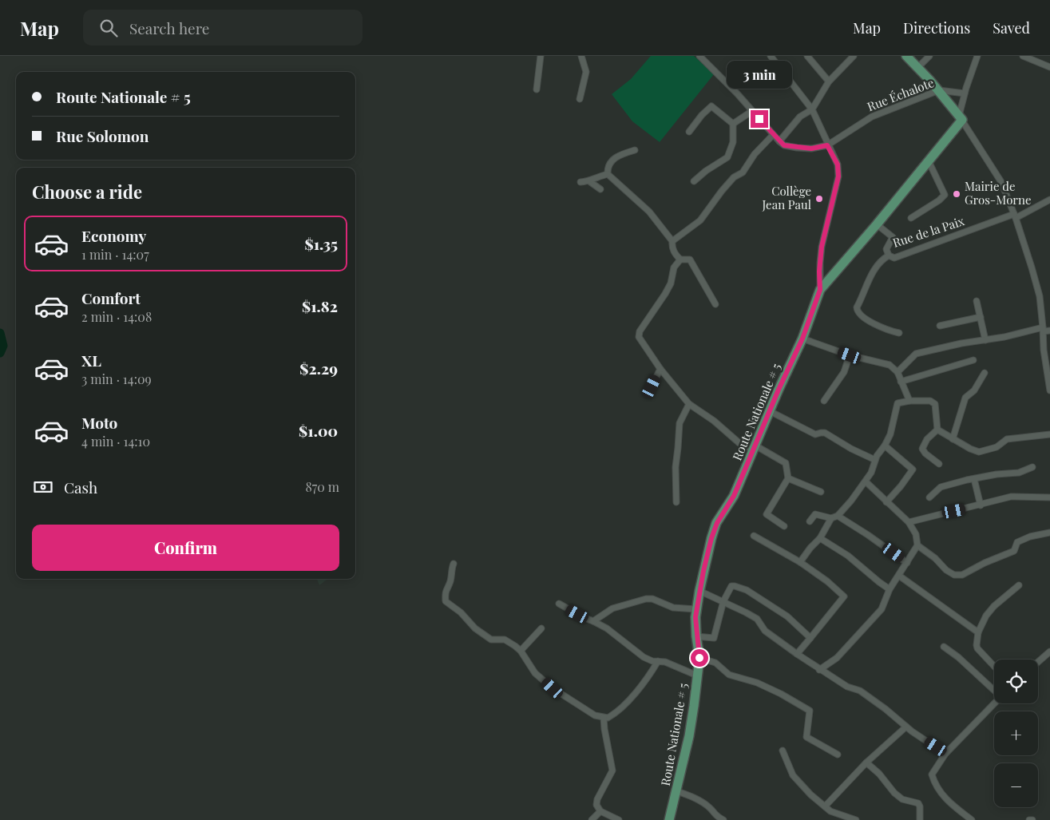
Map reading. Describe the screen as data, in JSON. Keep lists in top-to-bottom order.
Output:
{
  "streets": {
    "main road": ["Route Nationale # 5"],
    "street": ["Rue Échalote", "Rue de la Paix"]
  },
  "places": ["Mairie de Gros-Morne", "Collège Jean Paul"],
  "page": {
    "header": "Map",
    "search": "Search here",
    "nav": ["Map", "Directions", "Saved"],
    "bubble": "3 min",
    "banner": ["Route Nationale # 5", "Rue Solomon"],
    "heading": "Choose a ride",
    "list": [
      {
        "name": "Economy",
        "note": "1 min · 14:07",
        "value": "$1.35"
      },
      {
        "name": "Comfort",
        "note": "2 min · 14:08",
        "value": "$1.82"
      },
      {
        "name": "XL",
        "note": "3 min · 14:09",
        "value": "$2.29"
      },
      {
        "name": "Moto",
        "note": "4 min · 14:10",
        "value": "$1.00"
      }
    ],
    "pay": ["Cash", "870 m"],
    "buttons": "Confirm",
    "map_buttons": ["+", "−"]
  }
}
